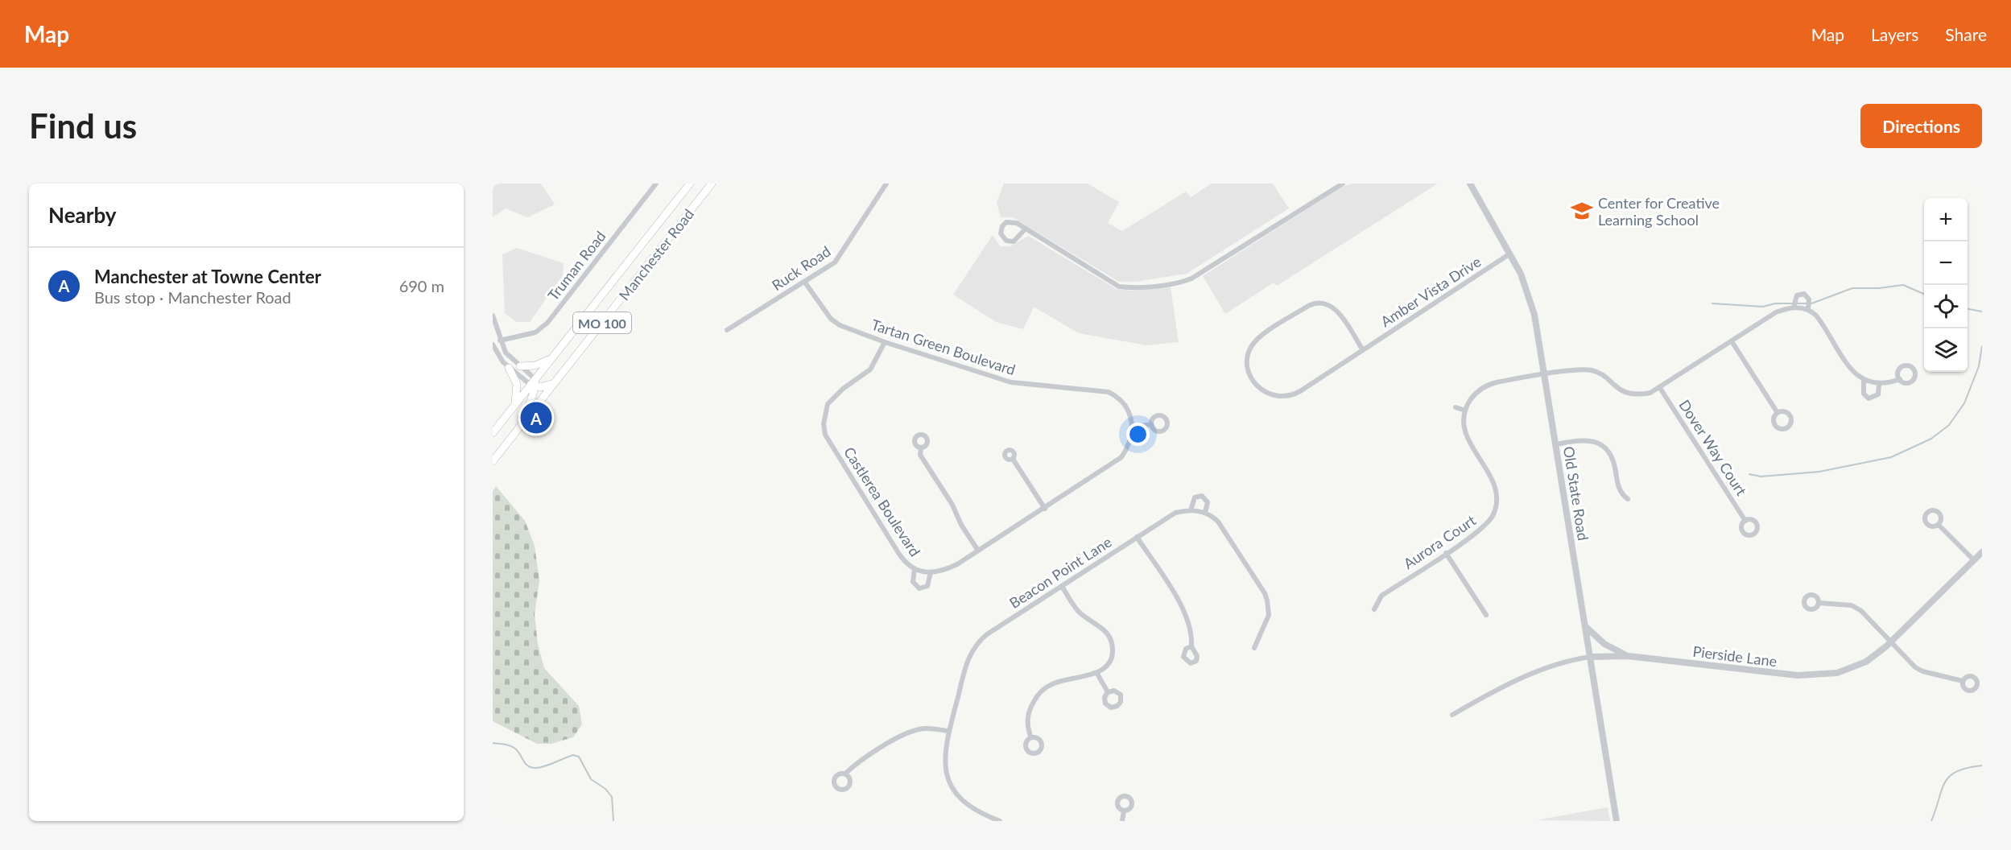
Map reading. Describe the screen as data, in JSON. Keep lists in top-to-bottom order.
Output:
{
  "streets": {
    "highway": ["Manchester Road", "MO 100"],
    "street": [
      "Truman Road",
      "Ruck Road",
      "Amber Vista Drive",
      "Tartan Green Boulevard",
      "Dover Way Court",
      "Old State Road",
      "Castlerea Boulevard",
      "Aurora Court",
      "Beacon Point Lane",
      "Pierside Lane"
    ]
  },
  "crossings": [
    ["Ruck Road", "Tartan Green Boulevard"],
    ["Amber Vista Drive", "Old State Road"],
    ["Tartan Green Boulevard", "Castlerea Boulevard"],
    ["Old State Road", "Pierside Lane"]
  ],
  "places": {
    "school or university": ["Center for Creative Learning School"]
  },
  "page": {
    "header": "Map",
    "nav": ["Map", "Layers", "Share"],
    "buttons": "Directions",
    "title": "Find us",
    "heading": "Nearby",
    "map_buttons": ["+", "−"],
    "list": [
      {
        "mark": "A",
        "name": "Manchester at Towne Center",
        "note": "Bus stop · Manchester Road",
        "value": "690 m"
      }
    ],
    "pins": "A"
  }
}
